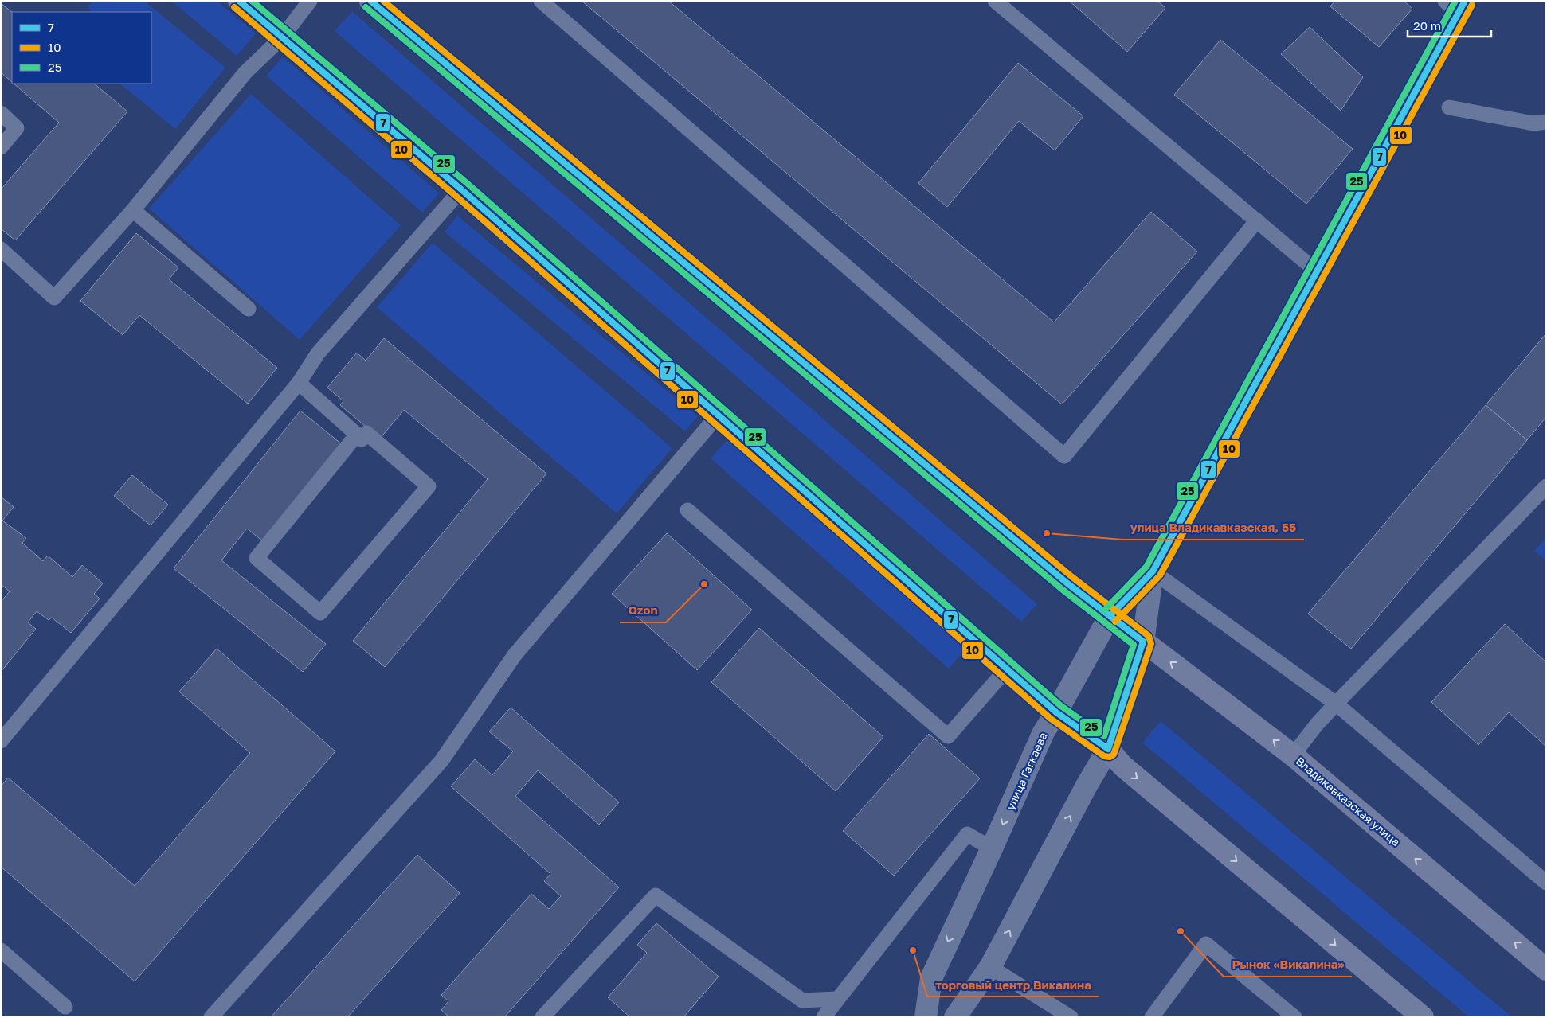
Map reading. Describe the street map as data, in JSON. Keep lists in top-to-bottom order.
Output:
{
  "streets": {
    "main road": ["Владикавказская улица"],
    "street": ["улица Гагкаева"]
  },
  "crossings": [
    ["улица Гагкаева", "Владикавказская улица"]
  ],
  "places": [
    "улица Владикавказская, 55",
    "Ozon",
    "Рынок «Викалина»",
    "торговый центр Викалина"
  ],
  "lines": ["transit line 7", "transit line 10", "transit line 25"],
  "legend": ["7", "10", "25"],
  "scale_bar": "20 m"
}
